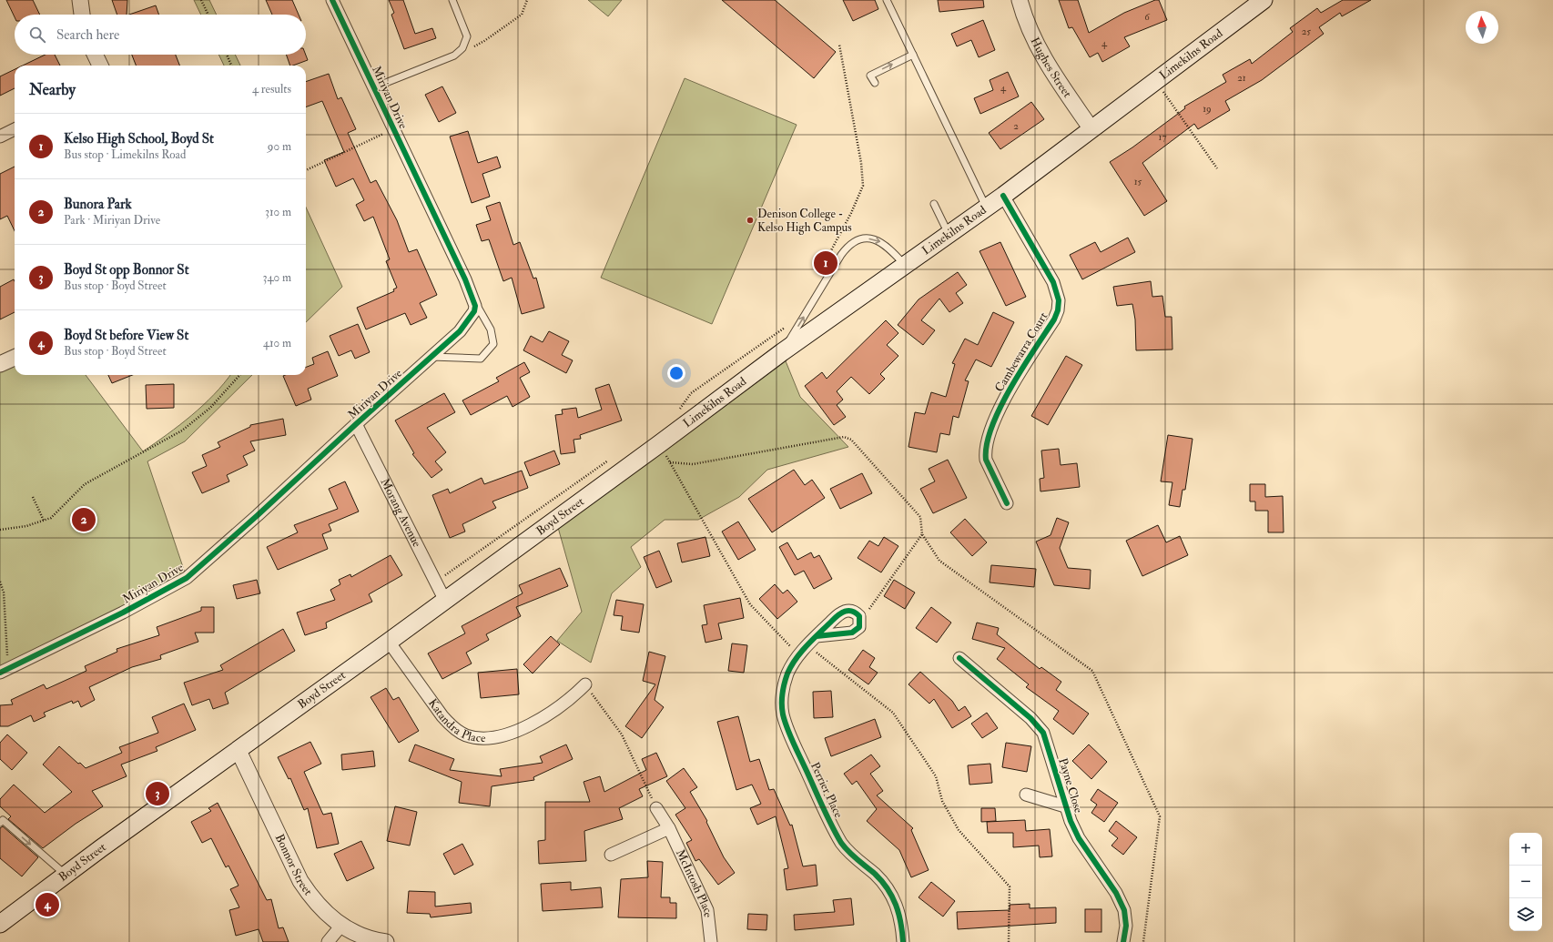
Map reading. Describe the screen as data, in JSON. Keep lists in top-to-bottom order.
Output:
{
  "streets": {
    "main road": ["Limekilns Road", "Boyd Street"],
    "street": [
      "Hughes Street",
      "Miriyan Drive",
      "Cambewarra Court",
      "Morang Avenue",
      "Katandra Place",
      "Payne Close",
      "Perrier Place",
      "Bonnor Street",
      "McIntosh Place"
    ]
  },
  "crossings": [
    ["Limekilns Road", "Hughes Street"],
    ["Limekilns Road", "Cambewarra Court"],
    ["Limekilns Road", "Boyd Street"],
    ["Miriyan Drive", "Morang Avenue"],
    ["Morang Avenue", "Boyd Street"],
    ["Boyd Street", "Katandra Place"],
    ["Boyd Street", "Bonnor Street"]
  ],
  "places": ["Denison College - Kelso High Campus"],
  "house_numbers": [
    "6",
    "25",
    "4",
    "21",
    "4",
    "19",
    "2",
    "17",
    "15"
  ],
  "north": "top",
  "page": {
    "search": "Search here",
    "heading": ["Nearby", "4 results"],
    "list": [
      {
        "mark": "1",
        "name": "Kelso High School, Boyd St",
        "note": "Bus stop · Limekilns Road",
        "value": "90 m"
      },
      {
        "mark": "2",
        "name": "Bunora Park",
        "note": "Park · Miriyan Drive",
        "value": "310 m"
      },
      {
        "mark": "3",
        "name": "Boyd St opp Bonnor St",
        "note": "Bus stop · Boyd Street",
        "value": "340 m"
      },
      {
        "mark": "4",
        "name": "Boyd St before View St",
        "note": "Bus stop · Boyd Street",
        "value": "410 m"
      }
    ],
    "pins": [
      "1",
      "2",
      "3",
      "4"
    ],
    "map_buttons": ["+", "−"]
  }
}
